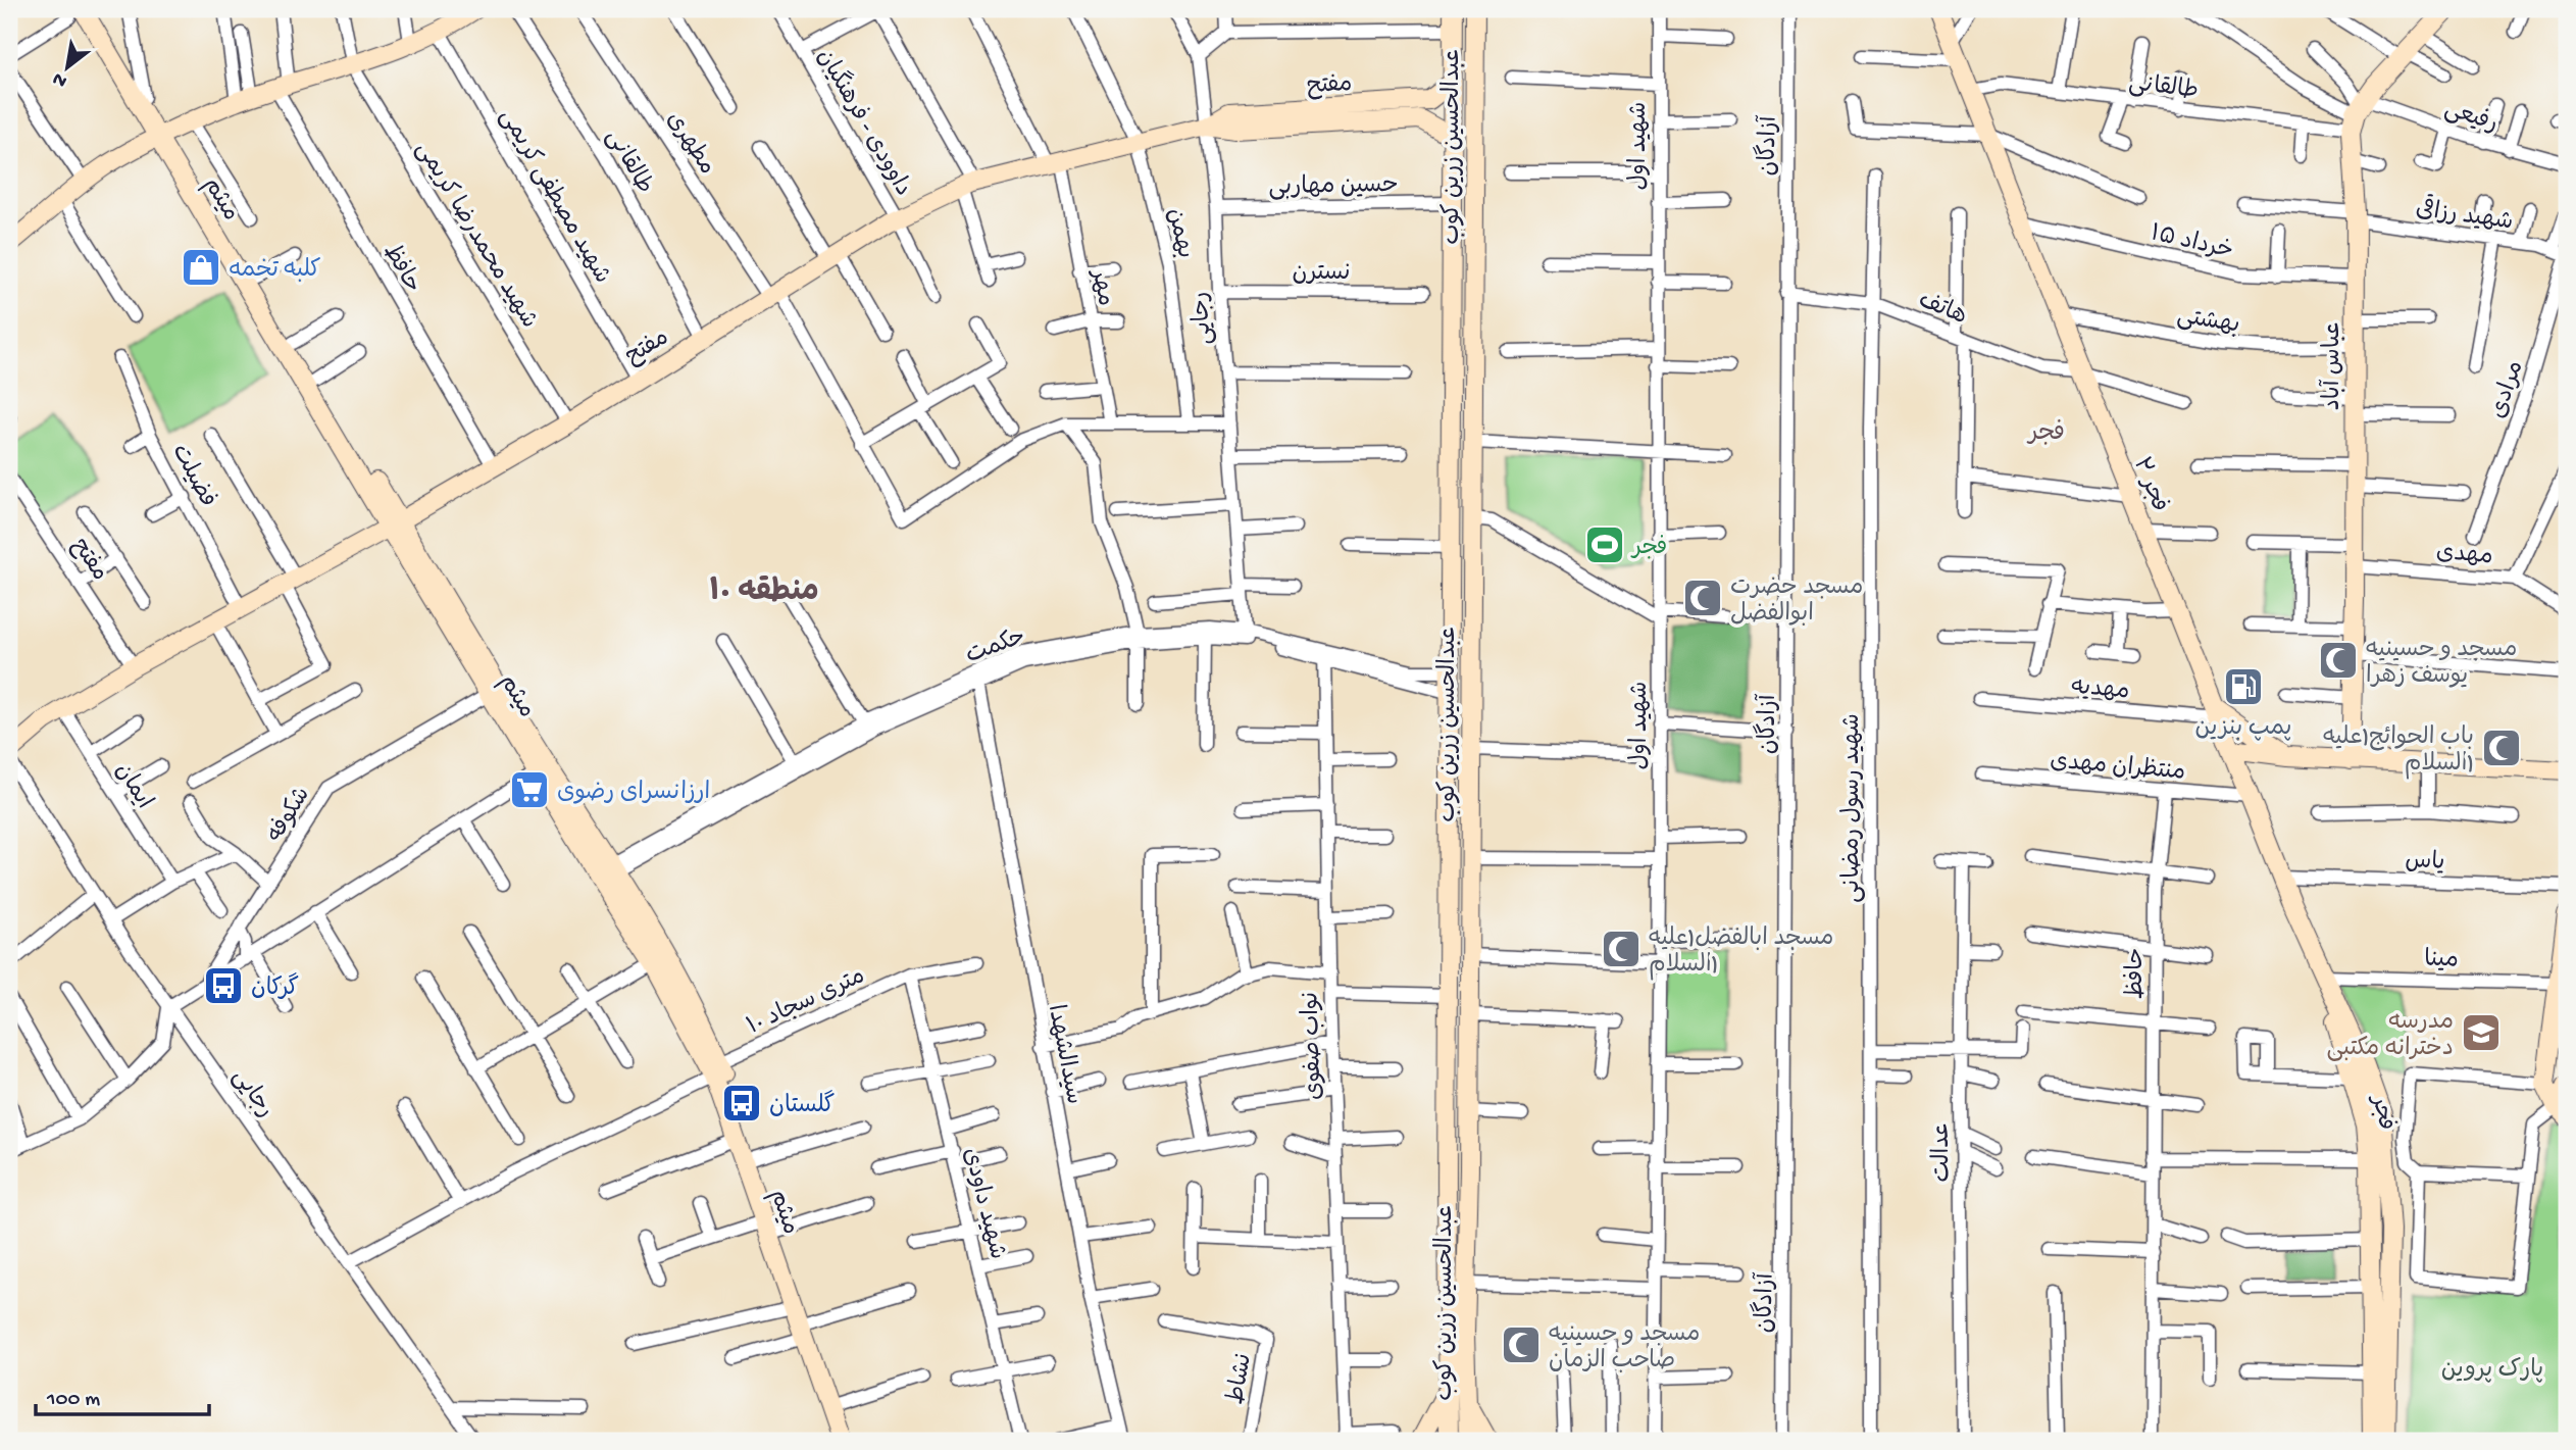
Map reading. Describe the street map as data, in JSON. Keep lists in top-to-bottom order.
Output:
{
  "streets": {
    "main road": [
      "مفتح",
      "عبدالحسین زرین کوب",
      "میثم",
      "عباس آباد",
      "فجر ۲",
      "فجر"
    ],
    "street": [
      "طالقانی",
      "رفیعی",
      "داوودی - فرهنگیان",
      "مطهری",
      "شهید اول",
      "آزادگان",
      "حسین مهاربی",
      "شهید مصطفی کریمی",
      "شهید رزاقی",
      "بهمن",
      "شهید محمدرضا کریمی",
      "۱۵ خرداد",
      "حافظ",
      "نسترن",
      "مهر",
      "هاتف",
      "رجایی",
      "بهشتی",
      "مرادی",
      "فضیلت",
      "مهدی",
      "حکمت",
      "مهدیه",
      "منتظران مهدی",
      "ایمان",
      "شهید رسول رمضانی",
      "شکوفه",
      "یاس",
      "مینا",
      "۱۰ متری سجاد",
      "نواب صفوی",
      "سیدالشهدا",
      "عدالت",
      "شهید داودی",
      "نشاط"
    ]
  },
  "crossings": [
    ["مفتح", "طالقانی"],
    ["مفتح", "داوودی - فرهنگیان"],
    ["مفتح", "مطهری"],
    ["مفتح", "عبدالحسین زرین کوب"],
    ["مفتح", "شهید مصطفی کریمی"],
    ["مفتح", "میثم"],
    ["مفتح", "بهمن"],
    ["مفتح", "شهید محمدرضا کریمی"],
    ["مفتح", "حافظ"],
    ["مفتح", "مهر"],
    ["مفتح", "رجایی"],
    ["مفتح", "فضیلت"],
    ["مفتح", "ایمان"],
    ["طالقانی", "رفیعی"],
    ["طالقانی", "عباس آباد"],
    ["طالقانی", "فجر ۲"],
    ["رفیعی", "عباس آباد"],
    ["آزادگان", "هاتف"],
    ["عبدالحسین زرین کوب", "حسین مهاربی"],
    ["عبدالحسین زرین کوب", "حکمت"],
    ["حسین مهاربی", "رجایی"],
    ["میثم", "حکمت"],
    ["میثم", "شکوفه"],
    ["میثم", "۱۰ متری سجاد"],
    ["شهید رزاقی", "عباس آباد"],
    ["شهید رزاقی", "مرادی"],
    ["۱۵ خرداد", "عباس آباد"],
    ["۱۵ خرداد", "فجر ۲"],
    ["حافظ", "منتظران مهدی"],
    ["نسترن", "رجایی"],
    ["هاتف", "فجر ۲"],
    ["هاتف", "شهید رسول رمضانی"],
    ["رجایی", "حکمت"],
    ["رجایی", "شکوفه"],
    ["رجایی", "۱۰ متری سجاد"],
    ["بهشتی", "عباس آباد"],
    ["بهشتی", "فجر ۲"],
    ["عباس آباد", "مهدی"],
    ["فجر ۲", "مهدیه"],
    ["فجر ۲", "منتظران مهدی"],
    ["فجر ۲", "یاس"],
    ["فجر ۲", "مینا"],
    ["فجر ۲", "فجر"],
    ["حکمت", "نواب صفوی"],
    ["حکمت", "سیدالشهدا"],
    ["ایمان", "شکوفه"],
    ["مینا", "فجر"],
    ["۱۰ متری سجاد", "شهید داودی"]
  ],
  "districts": ["فجر", "منطقه ۱۰"],
  "parks": ["پارک پروین"],
  "places": {
    "shop": ["کلبه تخمه"],
    "sports": ["فجر"],
    "mosque": [
      "مسجد حضرت ابوالفضل",
      "مسجد و حسینیه یوسف زهرا",
      "باب الحوائج(علیه السلام)",
      "مسجد ابالفضل(علیه السلام)",
      "مسجد و حسینیه صاحب الزمان"
    ],
    "fuel station": ["پمپ بنزین"],
    "supermarket": ["ارزانسرای رضوی"],
    "bus stop": ["گرکان", "گلستان"],
    "school or university": ["مدرسه دخترانه مکتبی"]
  },
  "scale_bar": "100 m",
  "north": "bottom left"
}
